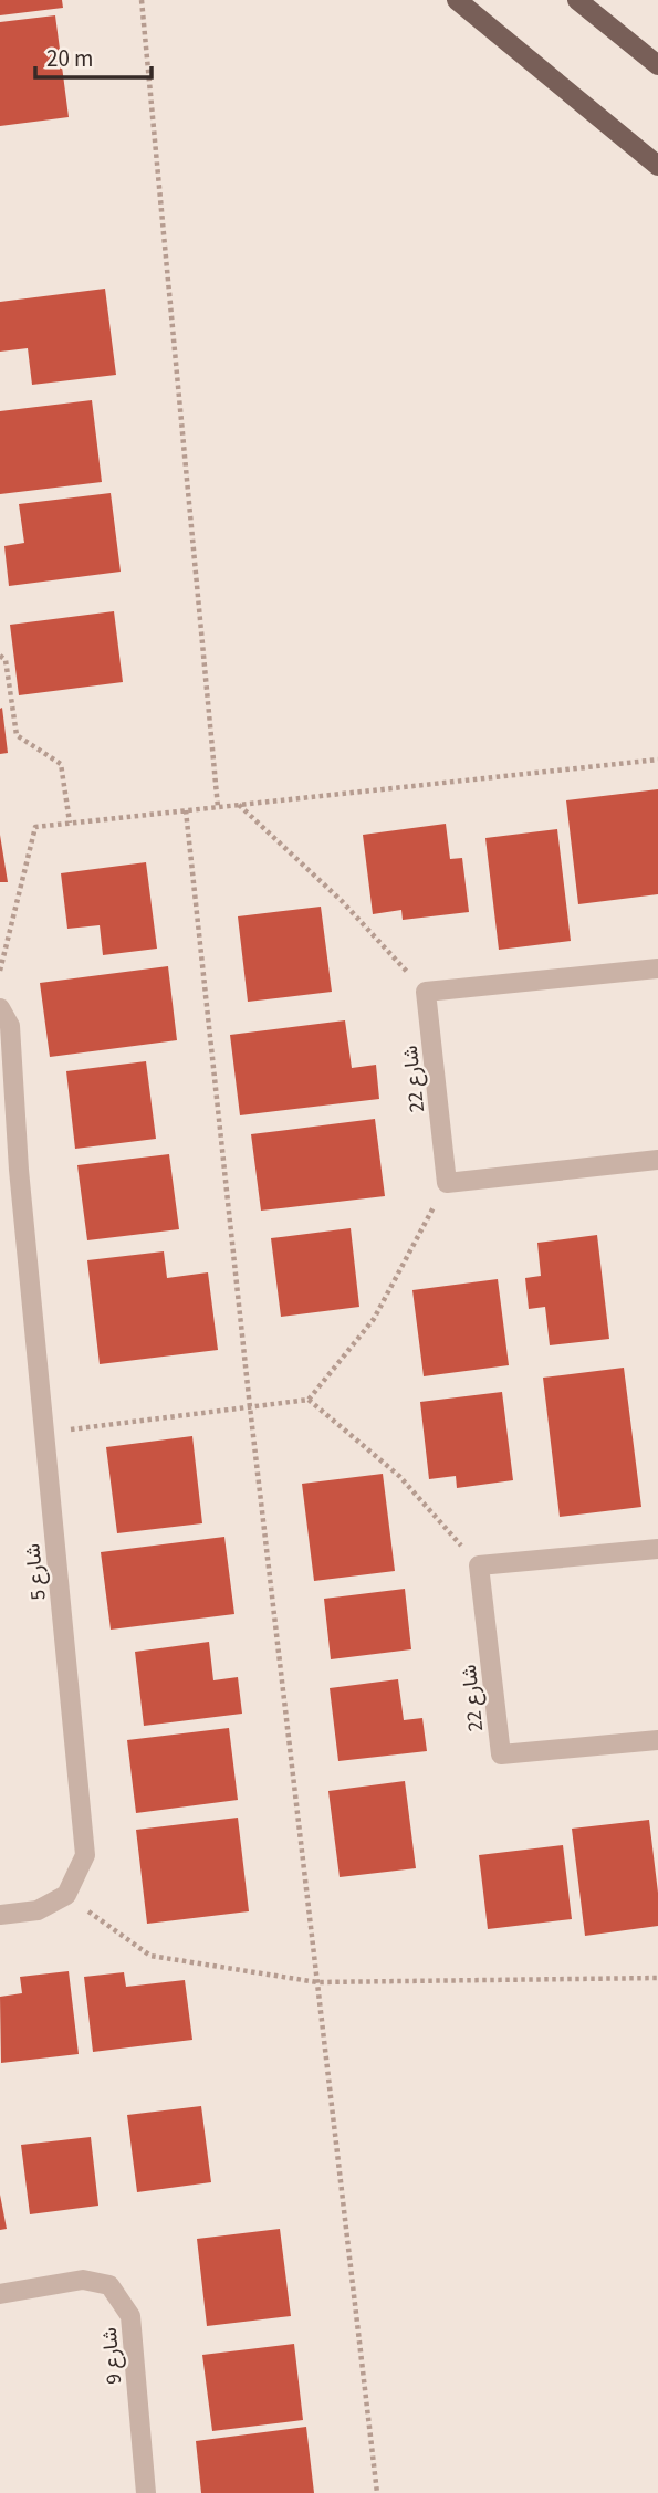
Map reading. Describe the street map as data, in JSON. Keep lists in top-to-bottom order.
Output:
{
  "streets": {
    "street": ["شارع 22", "شارع 5", "شارع 9"]
  },
  "scale_bar": "20 m"
}
